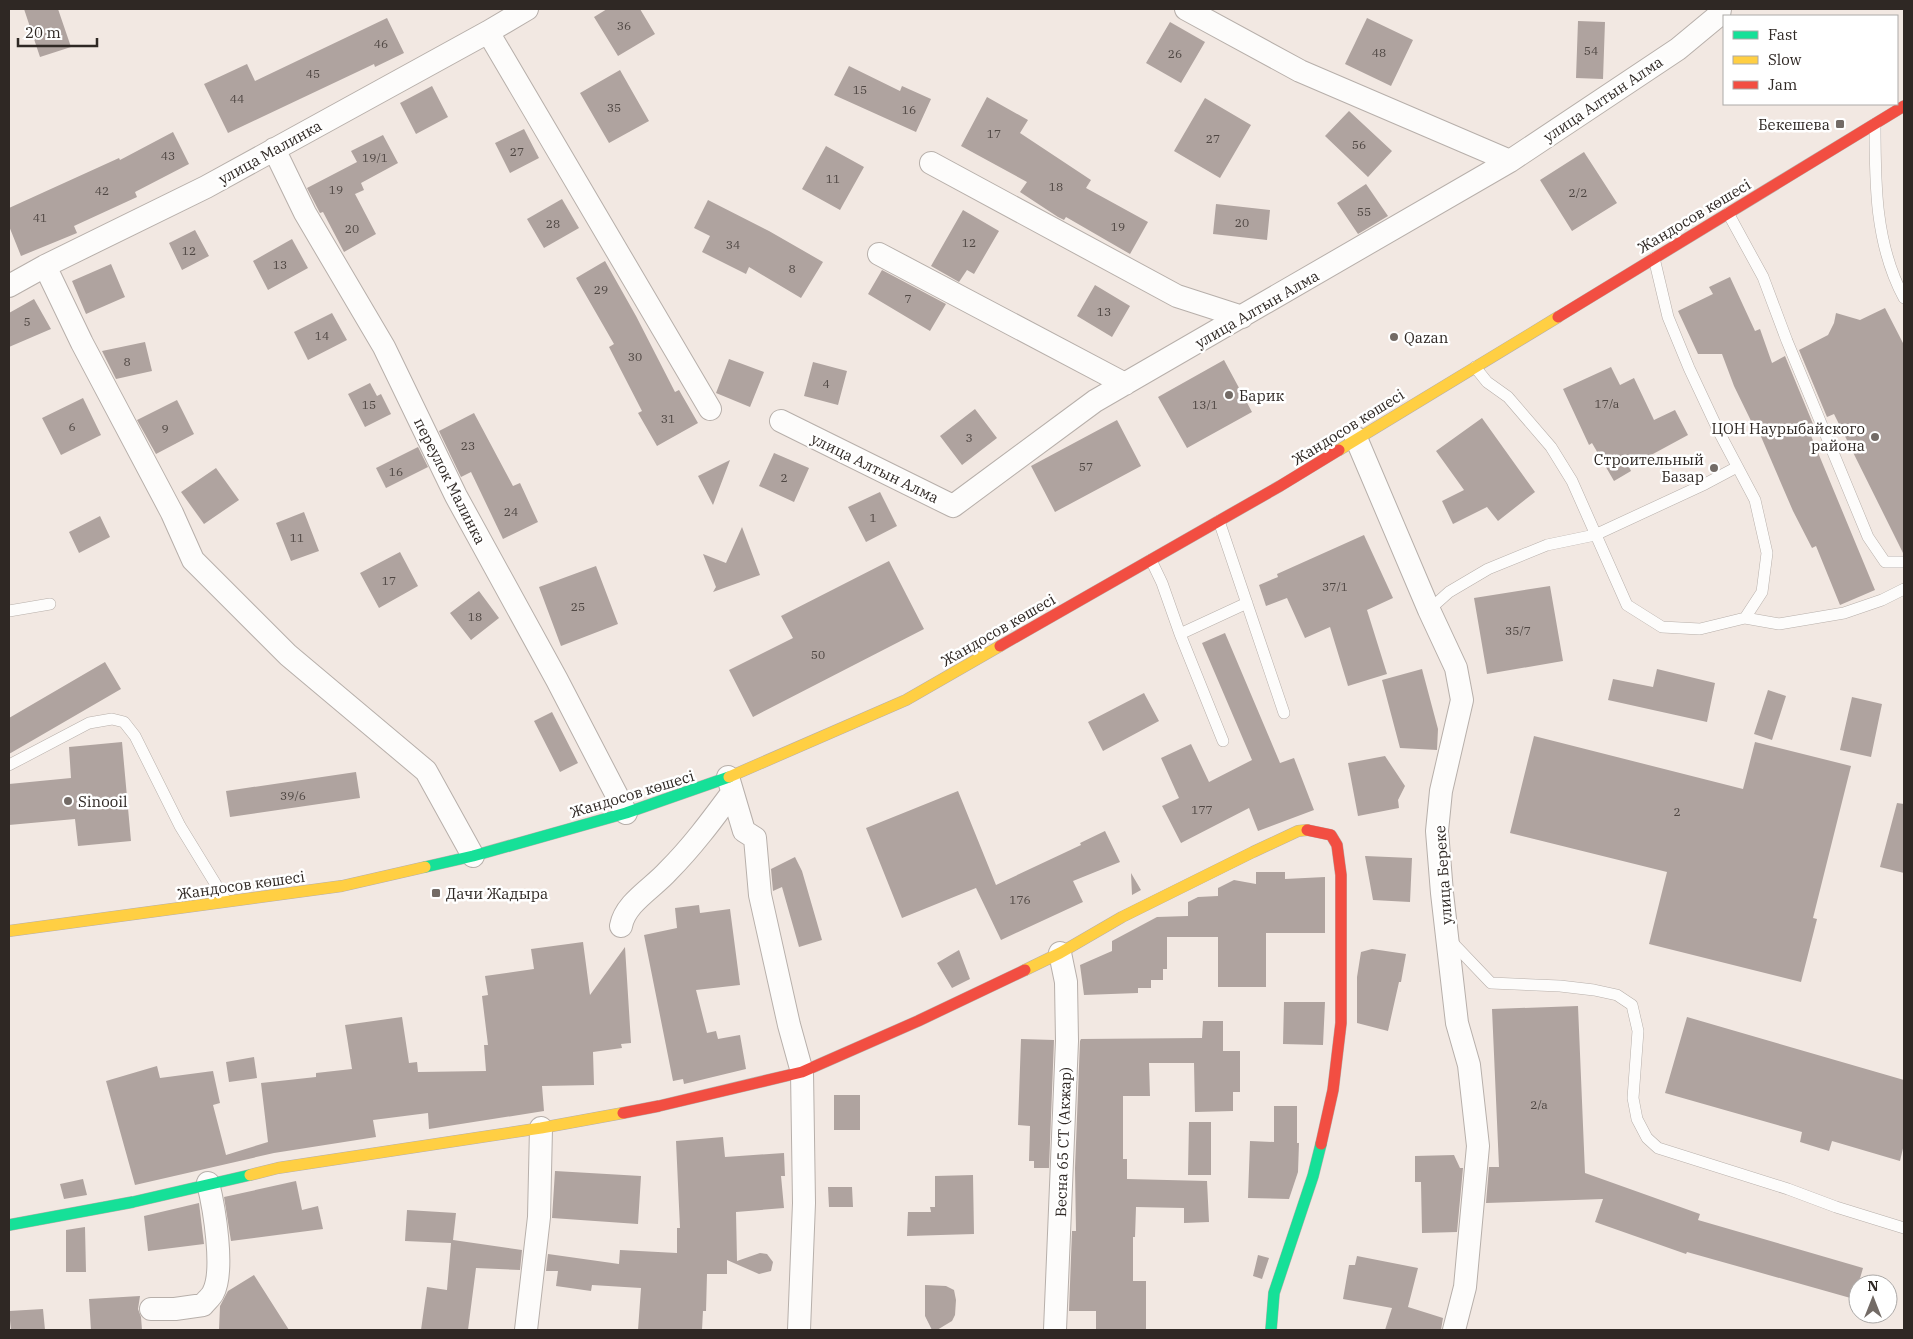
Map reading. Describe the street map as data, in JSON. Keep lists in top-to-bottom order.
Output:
{
  "streets": {
    "main road": ["Жандосов көшесі"],
    "street": [
      "улица Алтын Алма",
      "улица Малинка",
      "переулок Малинка",
      "улица Береке",
      "Весна 65 СТ (Акжар)"
    ]
  },
  "crossings": [
    ["улица Малинка", "переулок Малинка"],
    ["Жандосов көшесі", "переулок Малинка"],
    ["Жандосов көшесі", "улица Береке"]
  ],
  "places": {
    "transit": ["Бекешева", "Дачи Жадыра"],
    "other": [
      "Qazan",
      "Барик",
      "ЦОН Наурыбайского района",
      "Строительный Базар",
      "Sinooil"
    ]
  },
  "house_numbers": [
    "36",
    "46",
    "54",
    "48",
    "26",
    "45",
    "15",
    "44",
    "35",
    "16",
    "17",
    "27",
    "56",
    "27",
    "43",
    "19/1",
    "11",
    "18",
    "19",
    "42",
    "2/2",
    "55",
    "41",
    "20",
    "28",
    "19",
    "20",
    "12",
    "34",
    "12",
    "13",
    "8",
    "29",
    "7",
    "13",
    "5",
    "14",
    "30",
    "8",
    "4",
    "17/а",
    "15",
    "13/1",
    "31",
    "6",
    "9",
    "3",
    "23",
    "57",
    "16",
    "2",
    "24",
    "1",
    "11",
    "17",
    "37/1",
    "25",
    "18",
    "35/7",
    "50",
    "39/6",
    "177",
    "2",
    "176",
    "2/а"
  ],
  "legend": ["Fast", "Slow", "Jam"],
  "scale_bar": "20 m",
  "north": "top"
}
